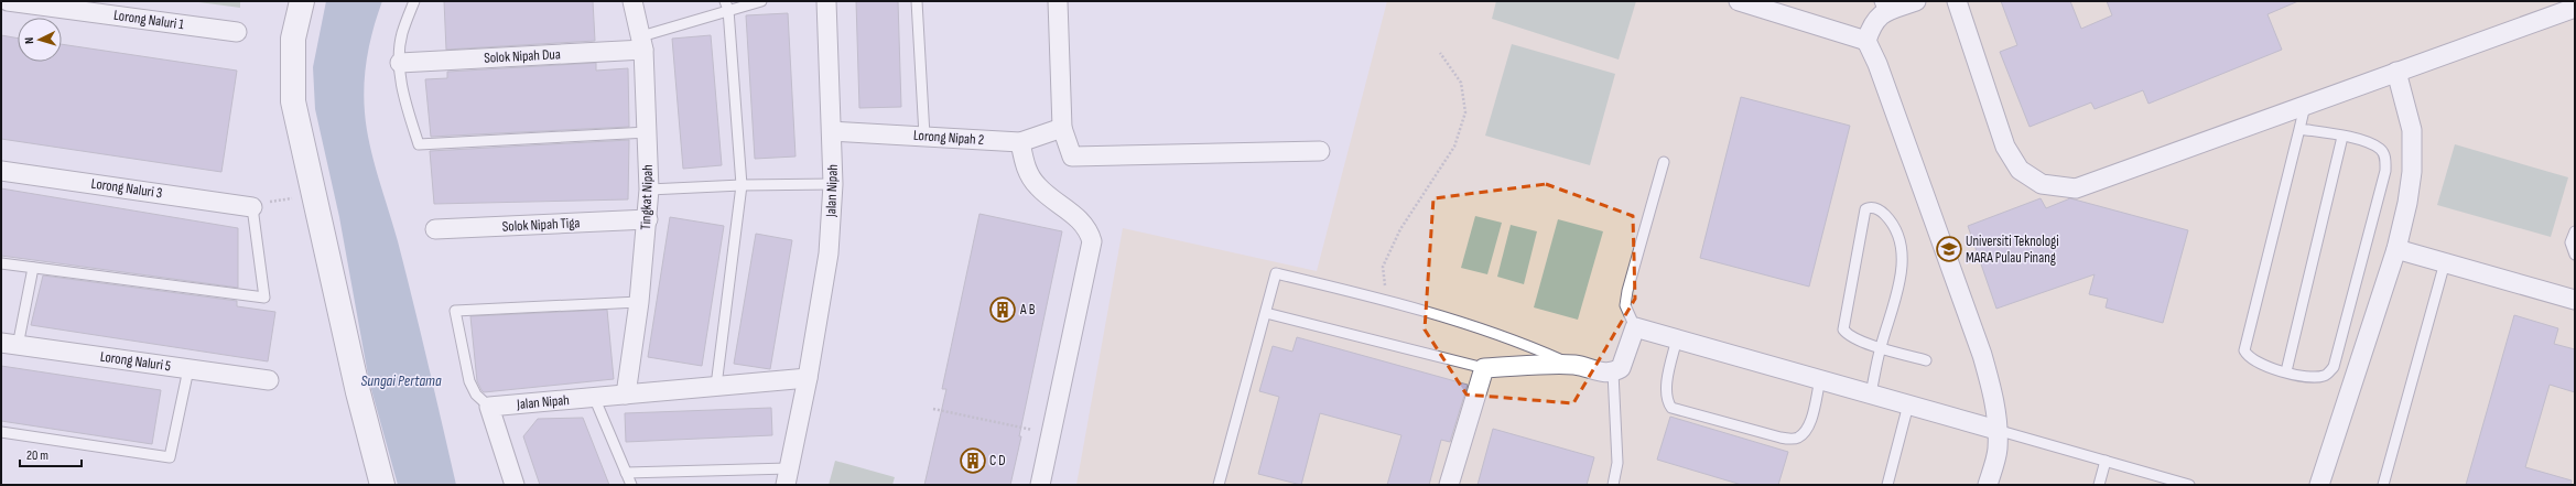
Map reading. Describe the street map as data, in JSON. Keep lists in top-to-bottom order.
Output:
{
  "streets": {
    "street": [
      "Lorong Naluri 1",
      "Solok Nipah Dua",
      "Lorong Nipah 2",
      "Lorong Naluri 3",
      "Jalan Nipah",
      "Tingkat Nipah",
      "Solok Nipah Tiga",
      "Lorong Naluri 5"
    ]
  },
  "crossings": [
    ["Solok Nipah Dua", "Tingkat Nipah"],
    ["Lorong Nipah 2", "Jalan Nipah"],
    ["Jalan Nipah", "Tingkat Nipah"],
    ["Tingkat Nipah", "Solok Nipah Tiga"]
  ],
  "water": ["Sungai Pertama"],
  "places": {
    "school or university": ["Universiti Teknologi MARA Pulau Pinang"],
    "building": ["A B", "C D"]
  },
  "scale_bar": "20 m",
  "north": "left"
}
